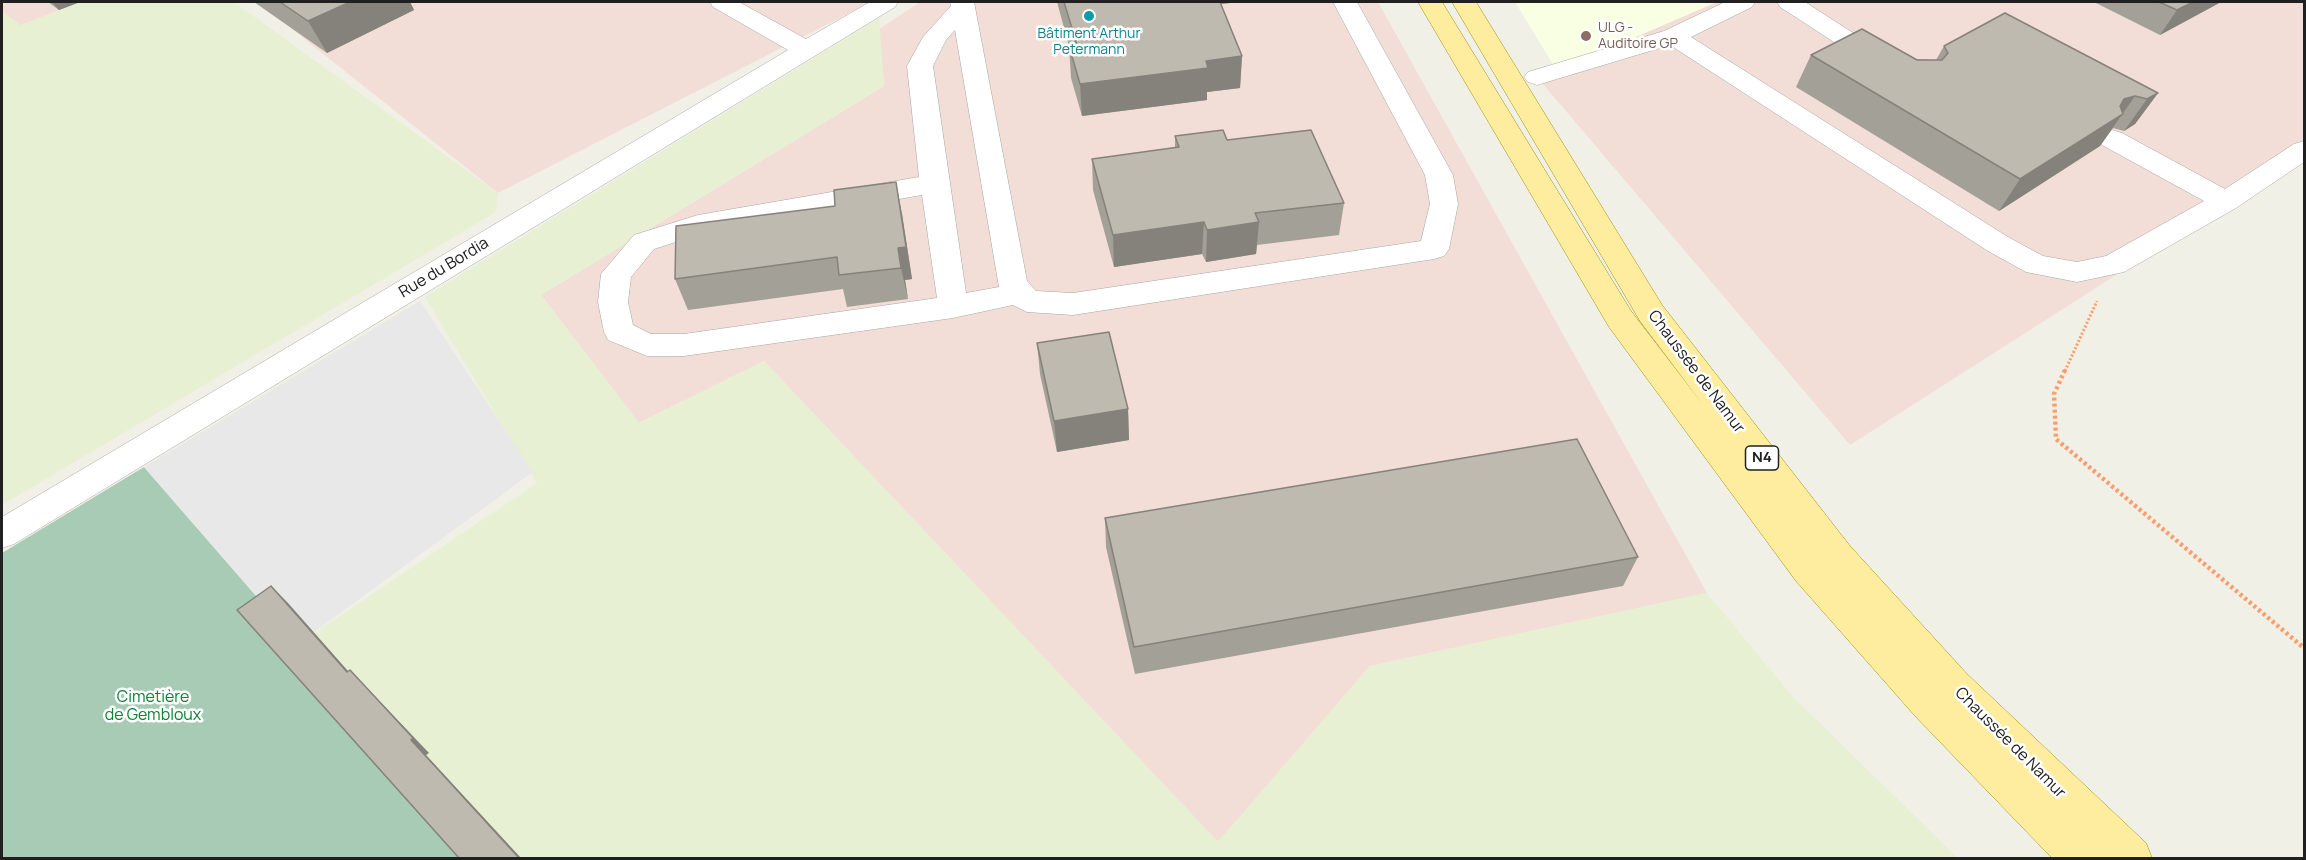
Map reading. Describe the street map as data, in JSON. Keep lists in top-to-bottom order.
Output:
{
  "streets": {
    "main road": ["Chaussée de Namur", "N4"],
    "street": ["Rue du Bordia"]
  },
  "parks": ["Cimetière de Gembloux"],
  "places": ["Bâtiment Arthur Petermann", "ULG - Auditoire GP"]
}
